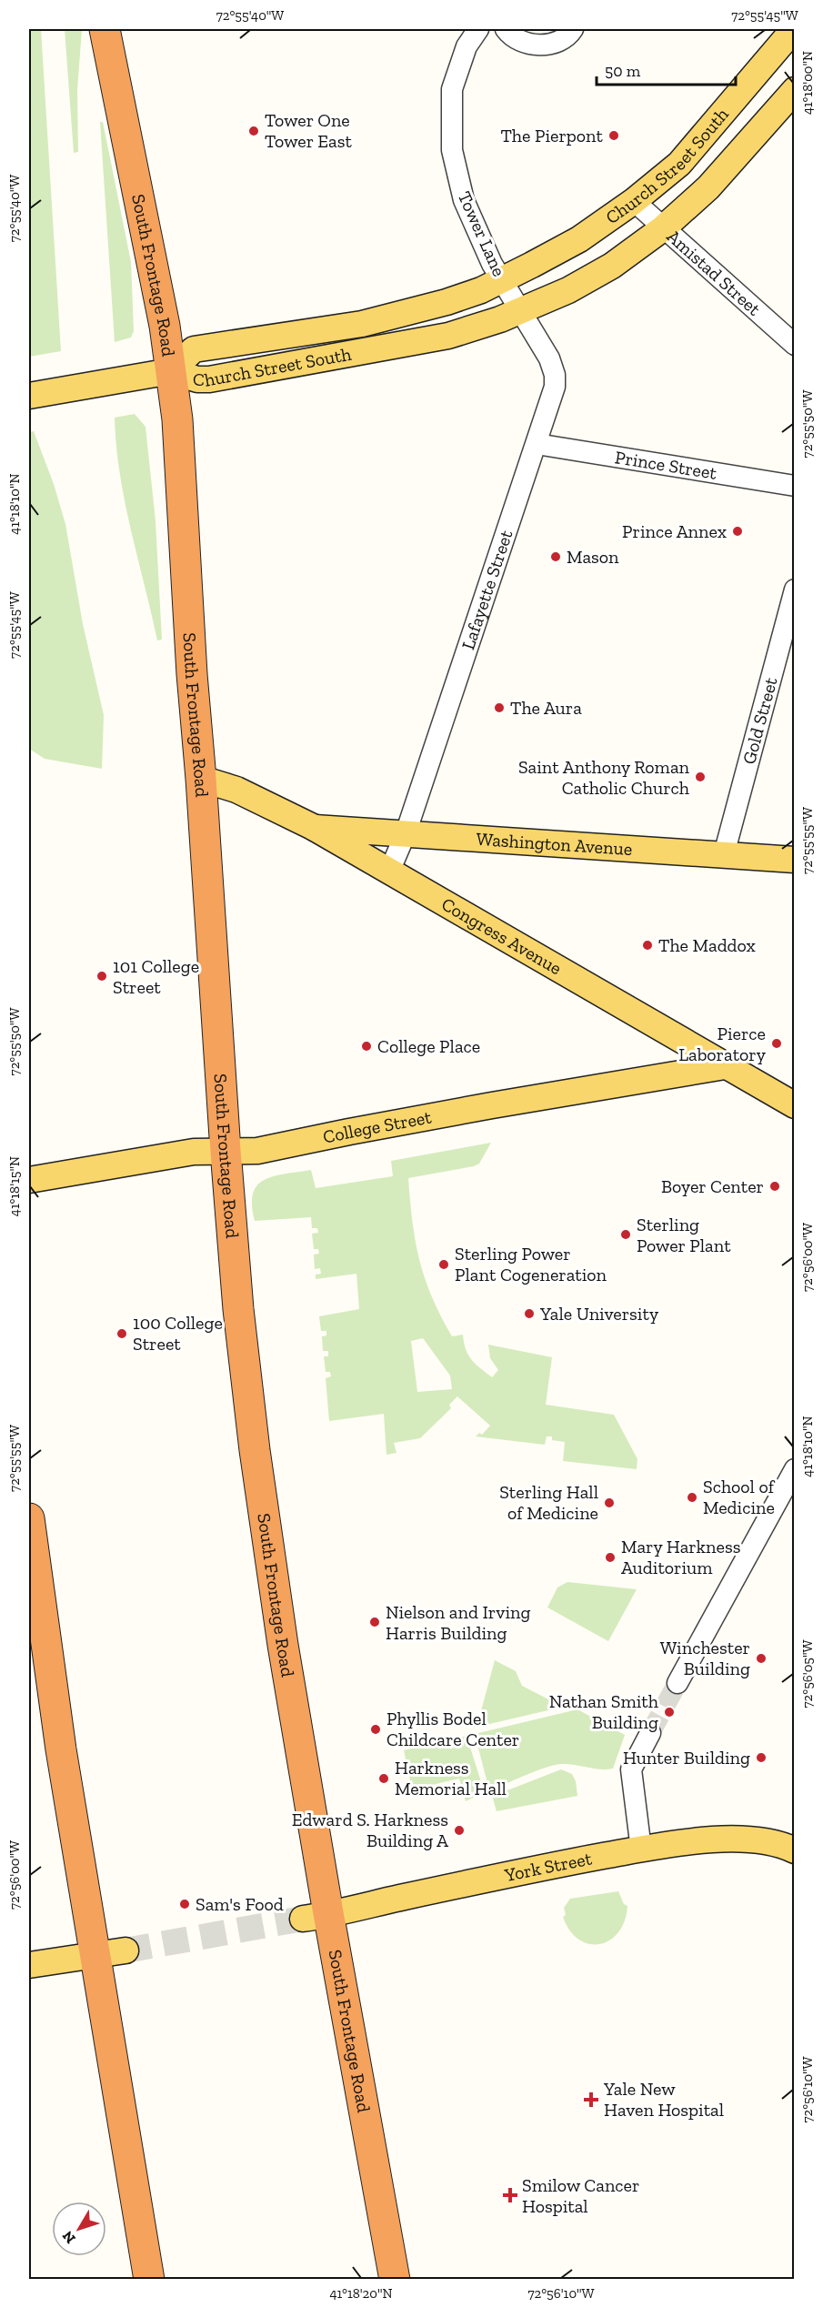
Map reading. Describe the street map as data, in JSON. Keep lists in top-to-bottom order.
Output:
{
  "streets": {
    "highway": ["South Frontage Road"],
    "main road": [
      "Church Street South",
      "Washington Avenue",
      "Congress Avenue",
      "College Street",
      "York Street"
    ],
    "street": [
      "Tower Lane",
      "Amistad Street",
      "Prince Street",
      "Lafayette Street",
      "Gold Street"
    ]
  },
  "crossings": [
    ["Church Street South", "Tower Lane"],
    ["Church Street South", "Amistad Street"],
    ["Church Street South", "South Frontage Road"],
    ["Church Street South", "Lafayette Street"],
    ["Tower Lane", "Lafayette Street"],
    ["South Frontage Road", "Congress Avenue"],
    ["South Frontage Road", "College Street"],
    ["South Frontage Road", "York Street"],
    ["Prince Street", "Lafayette Street"],
    ["Lafayette Street", "Washington Avenue"],
    ["Lafayette Street", "Congress Avenue"],
    ["Gold Street", "Washington Avenue"],
    ["Washington Avenue", "Congress Avenue"],
    ["Congress Avenue", "College Street"]
  ],
  "places": {
    "other": [
      "Tower One Tower East",
      "The Pierpont",
      "Prince Annex",
      "Mason",
      "The Aura",
      "Saint Anthony Roman Catholic Church",
      "The Maddox",
      "101 College Street",
      "Pierce Laboratory",
      "College Place",
      "Boyer Center",
      "Sterling Power Plant",
      "Sterling Power Plant Cogeneration",
      "Yale University",
      "100 College Street",
      "School of Medicine",
      "Sterling Hall of Medicine",
      "Mary Harkness Auditorium",
      "Nielson and Irving Harris Building",
      "Winchester Building",
      "Nathan Smith Building",
      "Phyllis Bodel Childcare Center",
      "Hunter Building",
      "Harkness Memorial Hall",
      "Edward S. Harkness Building A",
      "Sam's Food"
    ],
    "health": ["Yale New Haven Hospital", "Smilow Cancer Hospital"]
  },
  "scale_bar": "50 m",
  "north": "bottom left",
  "coordinates": [
    "72°55'40\"W",
    "72°55'45\"W",
    "41°18'00\"N",
    "72°55'50\"W",
    "41°18'10\"N",
    "72°55'55\"W",
    "41°18'15\"N",
    "72°56'00\"W",
    "72°56'05\"W",
    "72°56'10\"W",
    "41°18'20\"N"
  ]
}
